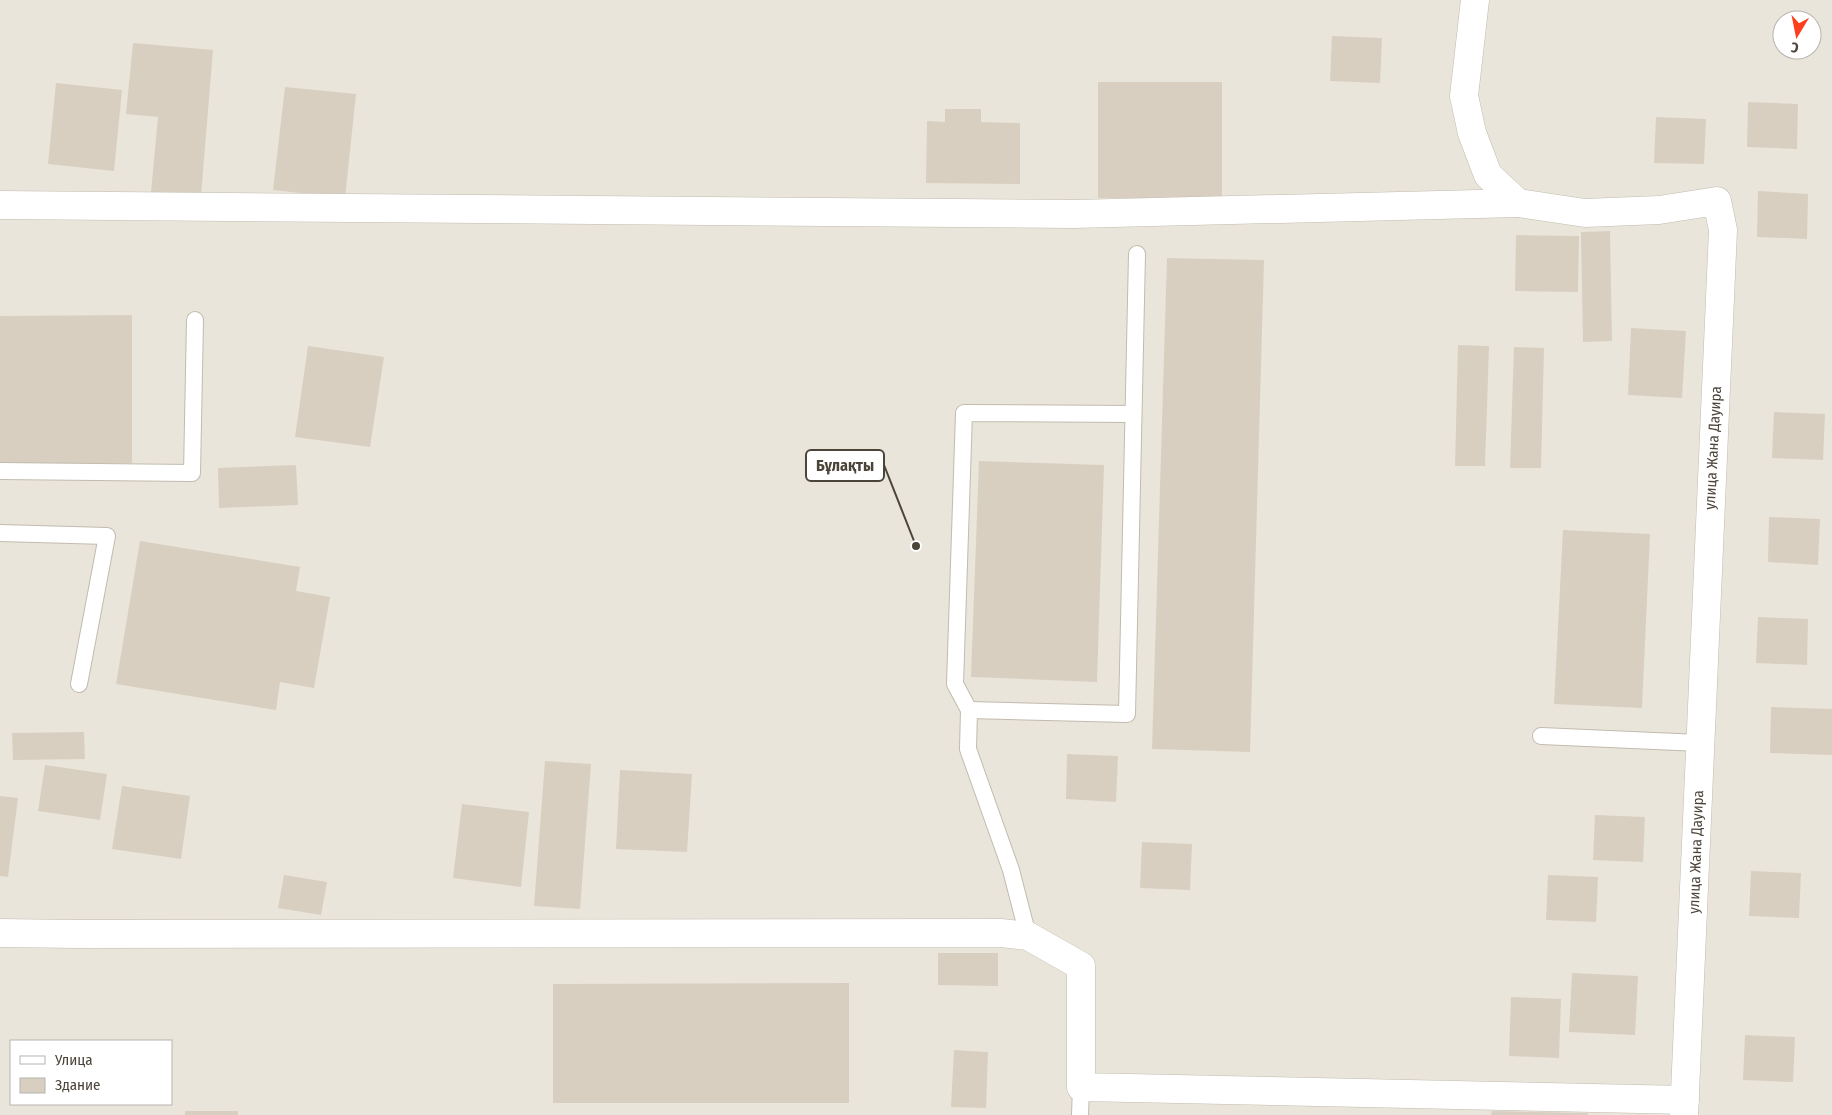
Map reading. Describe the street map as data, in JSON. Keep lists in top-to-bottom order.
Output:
{
  "streets": {
    "street": ["улица Жана Дауира"]
  },
  "places": ["Бұлақты"],
  "legend": ["Улица", "Здание"],
  "north": "bottom"
}
